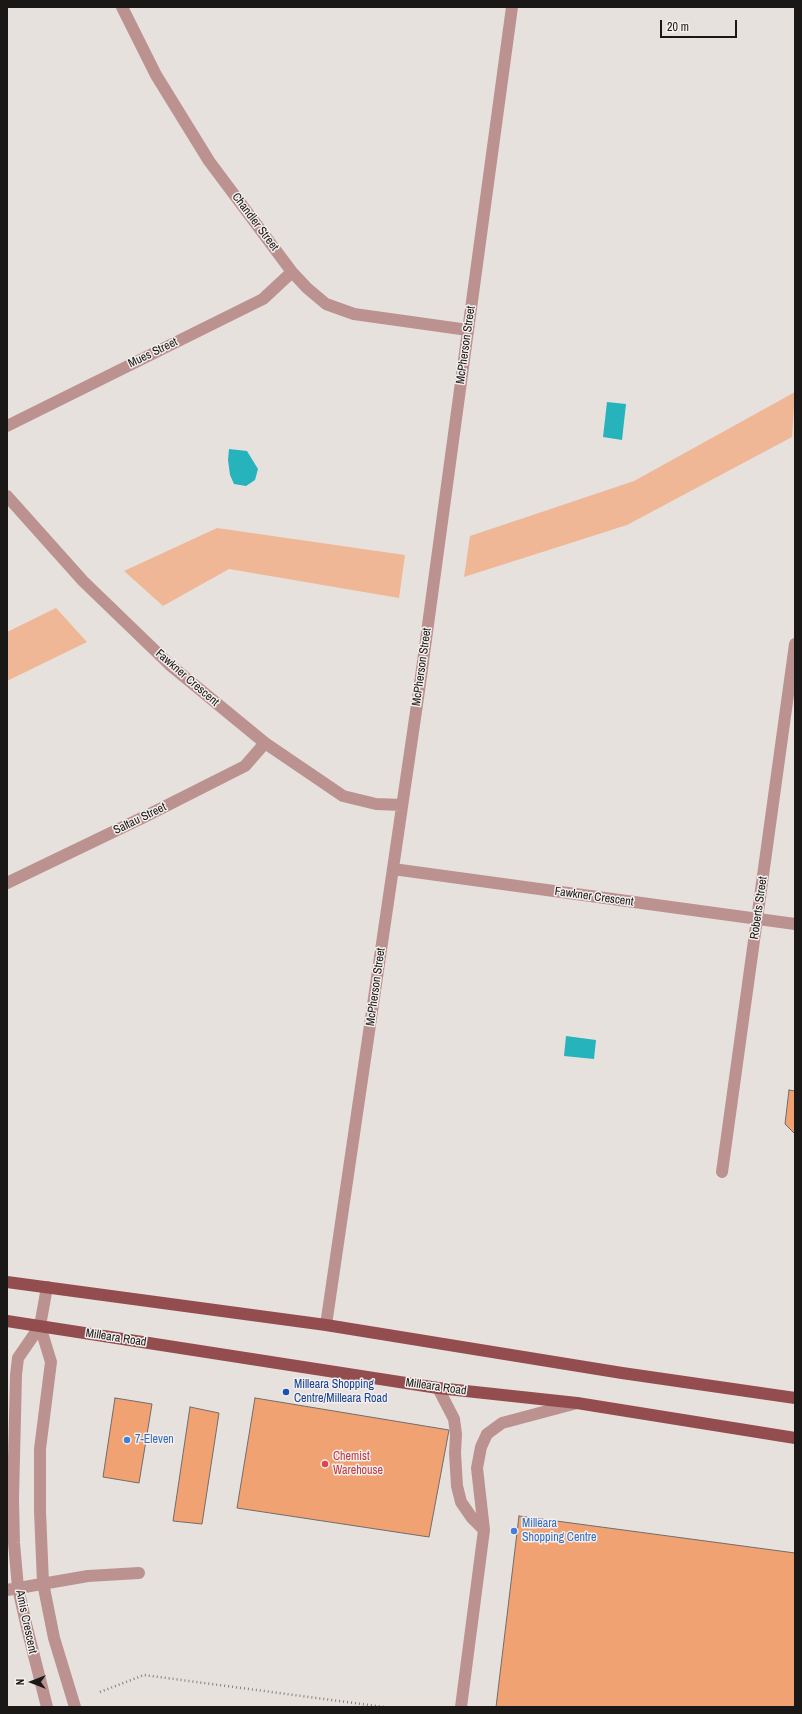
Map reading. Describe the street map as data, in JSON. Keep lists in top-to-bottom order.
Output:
{
  "streets": {
    "main road": ["Milleara Road"],
    "street": [
      "Chandler Street",
      "McPherson Street",
      "Mues Street",
      "Fawkner Crescent",
      "Saltau Street",
      "Roberts Street",
      "Amis Crescent"
    ]
  },
  "crossings": [
    ["Chandler Street", "McPherson Street"],
    ["Chandler Street", "Mues Street"],
    ["McPherson Street", "Fawkner Crescent"],
    ["Fawkner Crescent", "Saltau Street"],
    ["Fawkner Crescent", "Roberts Street"],
    ["Milleara Road", "Amis Crescent"]
  ],
  "places": [
    "Milleara Shopping Centre/Milleara Road",
    "7-Eleven",
    "Chemist Warehouse",
    "Milleara Shopping Centre"
  ],
  "scale_bar": "20 m",
  "north": "left"
}
